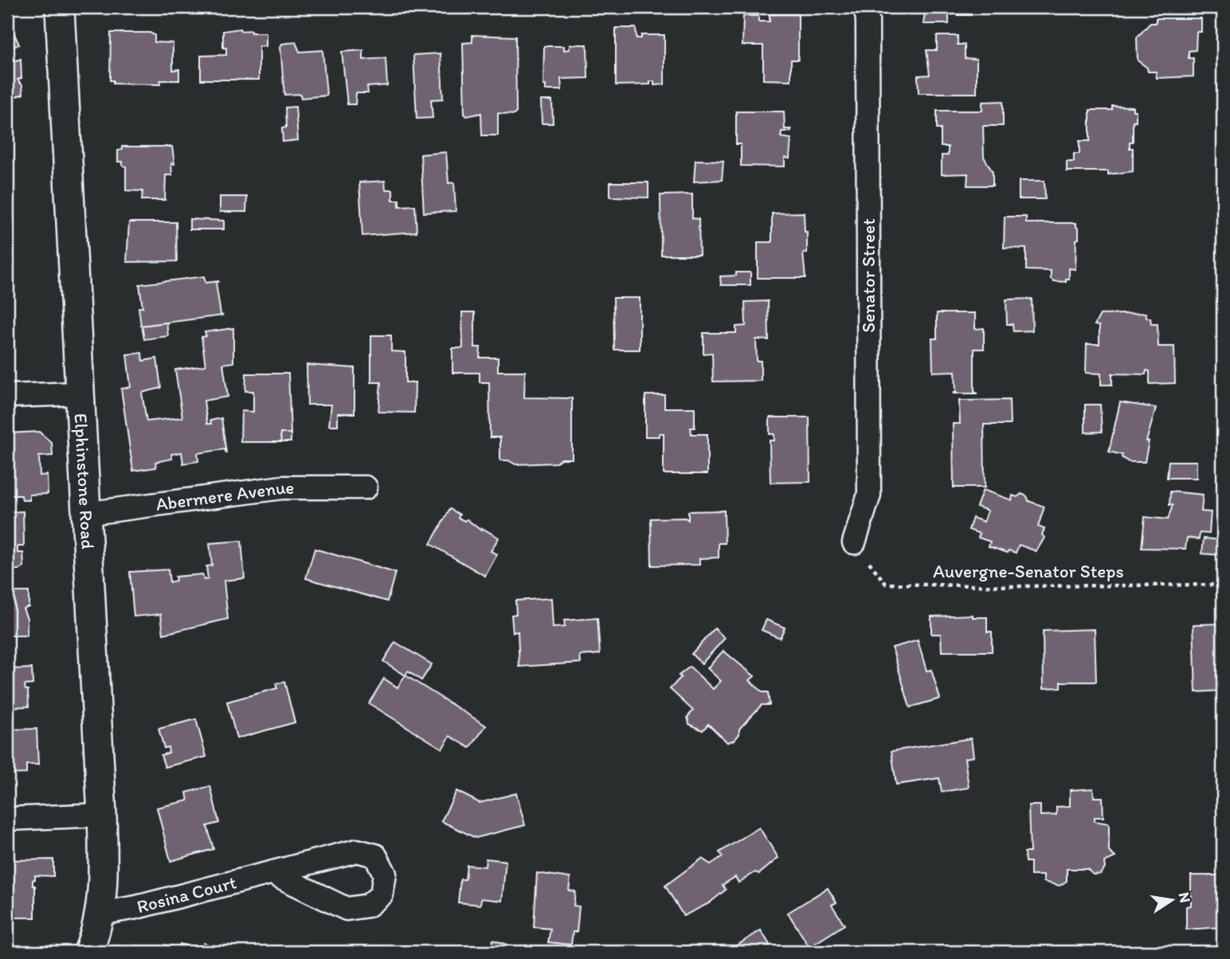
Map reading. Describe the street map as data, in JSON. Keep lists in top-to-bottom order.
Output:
{
  "streets": {
    "street": [
      "Senator Street",
      "Elphinstone Road",
      "Abermere Avenue",
      "Rosina Court"
    ],
    "path": ["Auvergne-Senator Steps"]
  },
  "crossings": [
    ["Senator Street", "Auvergne-Senator Steps"],
    ["Elphinstone Road", "Abermere Avenue"],
    ["Elphinstone Road", "Rosina Court"]
  ],
  "north": "right"
}
